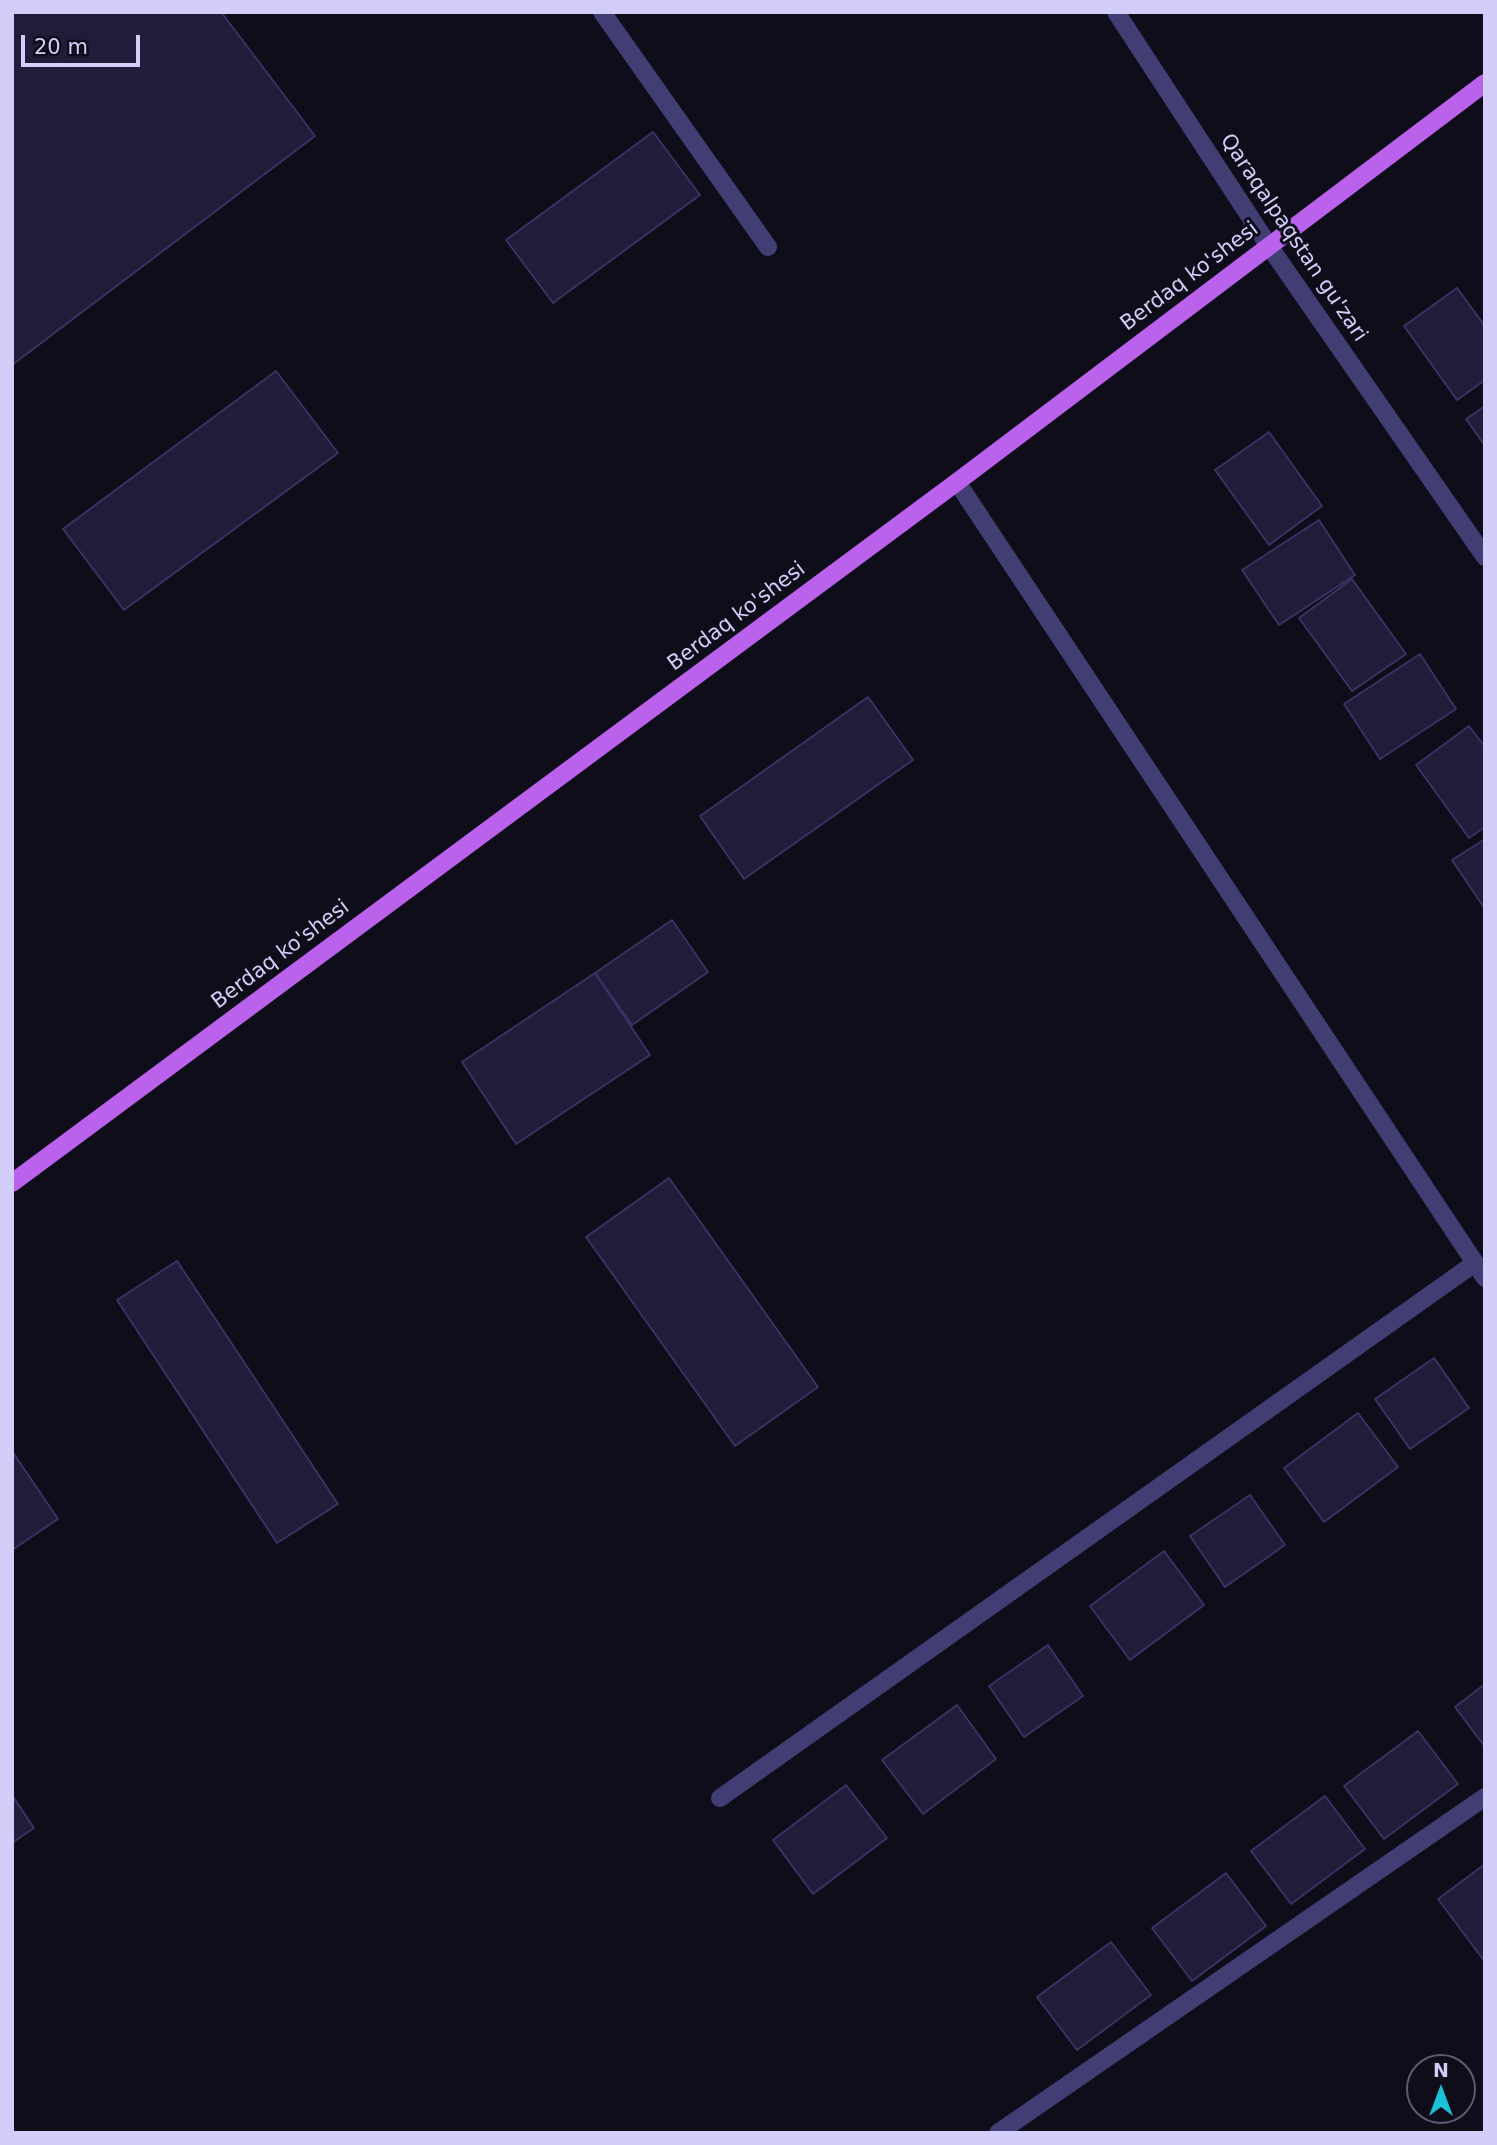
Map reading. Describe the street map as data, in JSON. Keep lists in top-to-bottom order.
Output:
{
  "streets": {
    "main road": ["Berdaq ko'shesi"],
    "street": ["Qaraqalpaqstan gu'zari"]
  },
  "crossings": [
    ["Qaraqalpaqstan gu'zari", "Berdaq ko'shesi"]
  ],
  "scale_bar": "20 m",
  "north": "top"
}
